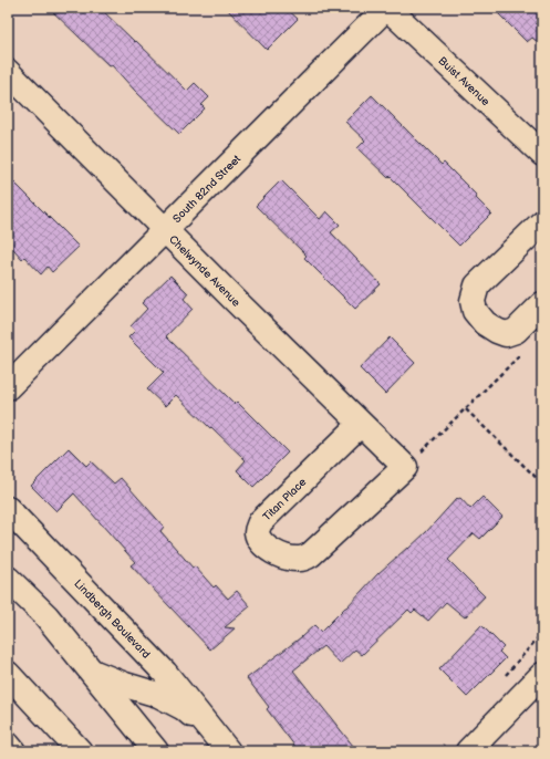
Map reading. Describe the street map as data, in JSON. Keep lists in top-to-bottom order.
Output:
{
  "streets": {
    "street": [
      "Buist Avenue",
      "South 82nd Street",
      "Chelwynde Avenue",
      "Titan Place",
      "Lindbergh Boulevard"
    ]
  },
  "crossings": [
    ["Buist Avenue", "South 82nd Street"],
    ["South 82nd Street", "Chelwynde Avenue"],
    ["Chelwynde Avenue", "Titan Place"]
  ]
}
